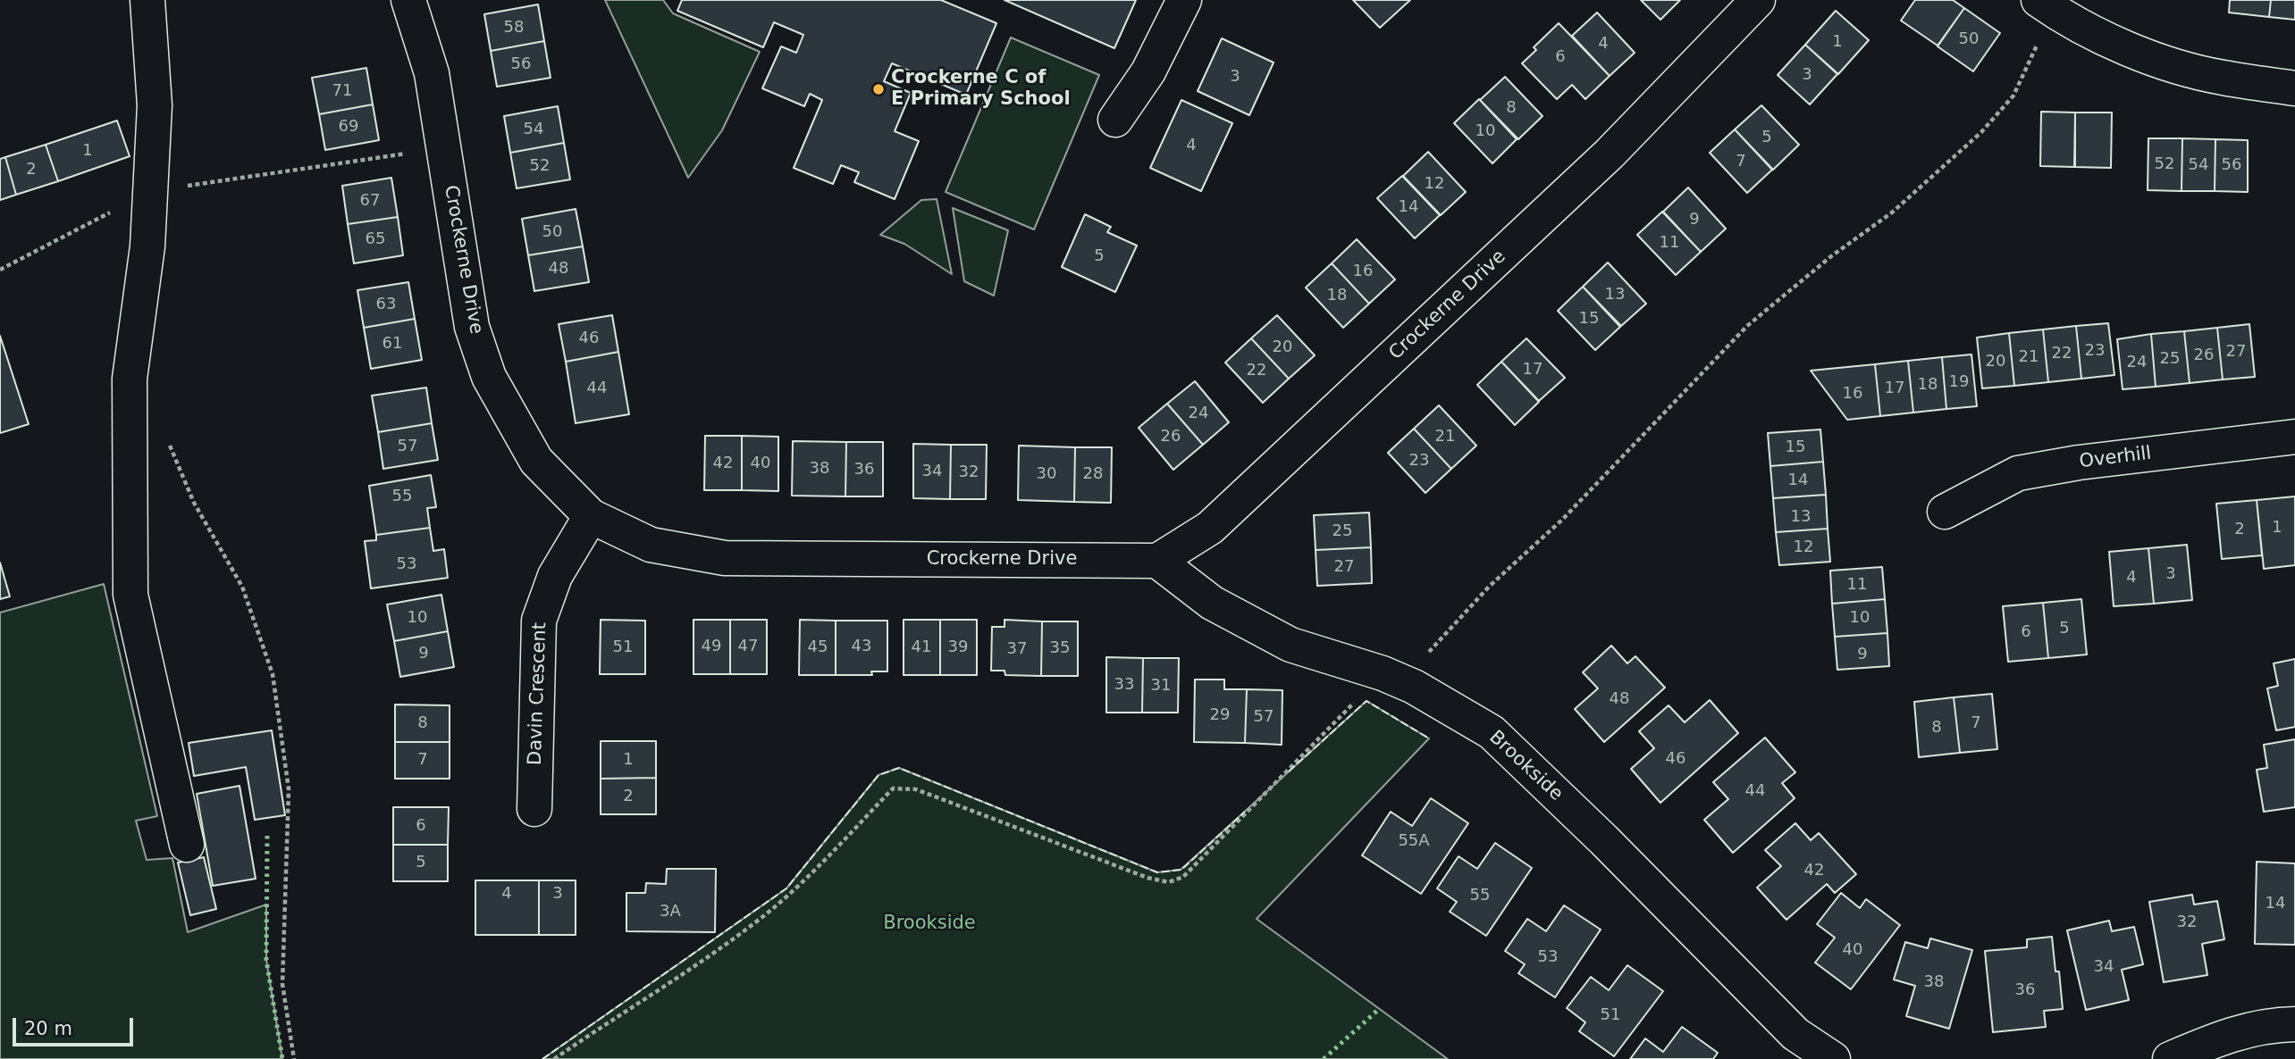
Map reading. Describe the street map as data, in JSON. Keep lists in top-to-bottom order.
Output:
{
  "streets": {
    "street": [
      "Crockerne Drive",
      "Overhill",
      "Davin Crescent",
      "Brookside"
    ]
  },
  "crossings": [
    ["Crockerne Drive", "Davin Crescent"],
    ["Crockerne Drive", "Brookside"]
  ],
  "parks": ["Brookside"],
  "places": ["Crockerne C of E Primary School"],
  "house_numbers": [
    "58",
    "50",
    "1",
    "4",
    "6",
    "56",
    "3",
    "3",
    "71",
    "8",
    "69",
    "54",
    "10",
    "5",
    "4",
    "1",
    "7",
    "52",
    "54",
    "56",
    "52",
    "2",
    "12",
    "67",
    "14",
    "9",
    "50",
    "65",
    "11",
    "5",
    "48",
    "16",
    "13",
    "18",
    "63",
    "15",
    "46",
    "61",
    "20",
    "23",
    "27",
    "22",
    "26",
    "21",
    "25",
    "20",
    "24",
    "17",
    "22",
    "19",
    "18",
    "44",
    "17",
    "16",
    "24",
    "26",
    "21",
    "57",
    "15",
    "23",
    "42",
    "40",
    "38",
    "36",
    "34",
    "32",
    "30",
    "28",
    "14",
    "55",
    "13",
    "1",
    "2",
    "25",
    "12",
    "53",
    "27",
    "3",
    "4",
    "11",
    "10",
    "10",
    "5",
    "6",
    "49",
    "47",
    "43",
    "51",
    "45",
    "41",
    "39",
    "35",
    "37",
    "9",
    "9",
    "33",
    "31",
    "48",
    "29",
    "57",
    "8",
    "7",
    "8",
    "46",
    "7",
    "1",
    "44",
    "2",
    "6",
    "55A",
    "5",
    "42",
    "4",
    "3",
    "55",
    "14",
    "3A",
    "32",
    "40",
    "53",
    "34",
    "38",
    "36",
    "51"
  ],
  "scale_bar": "20 m"
}
